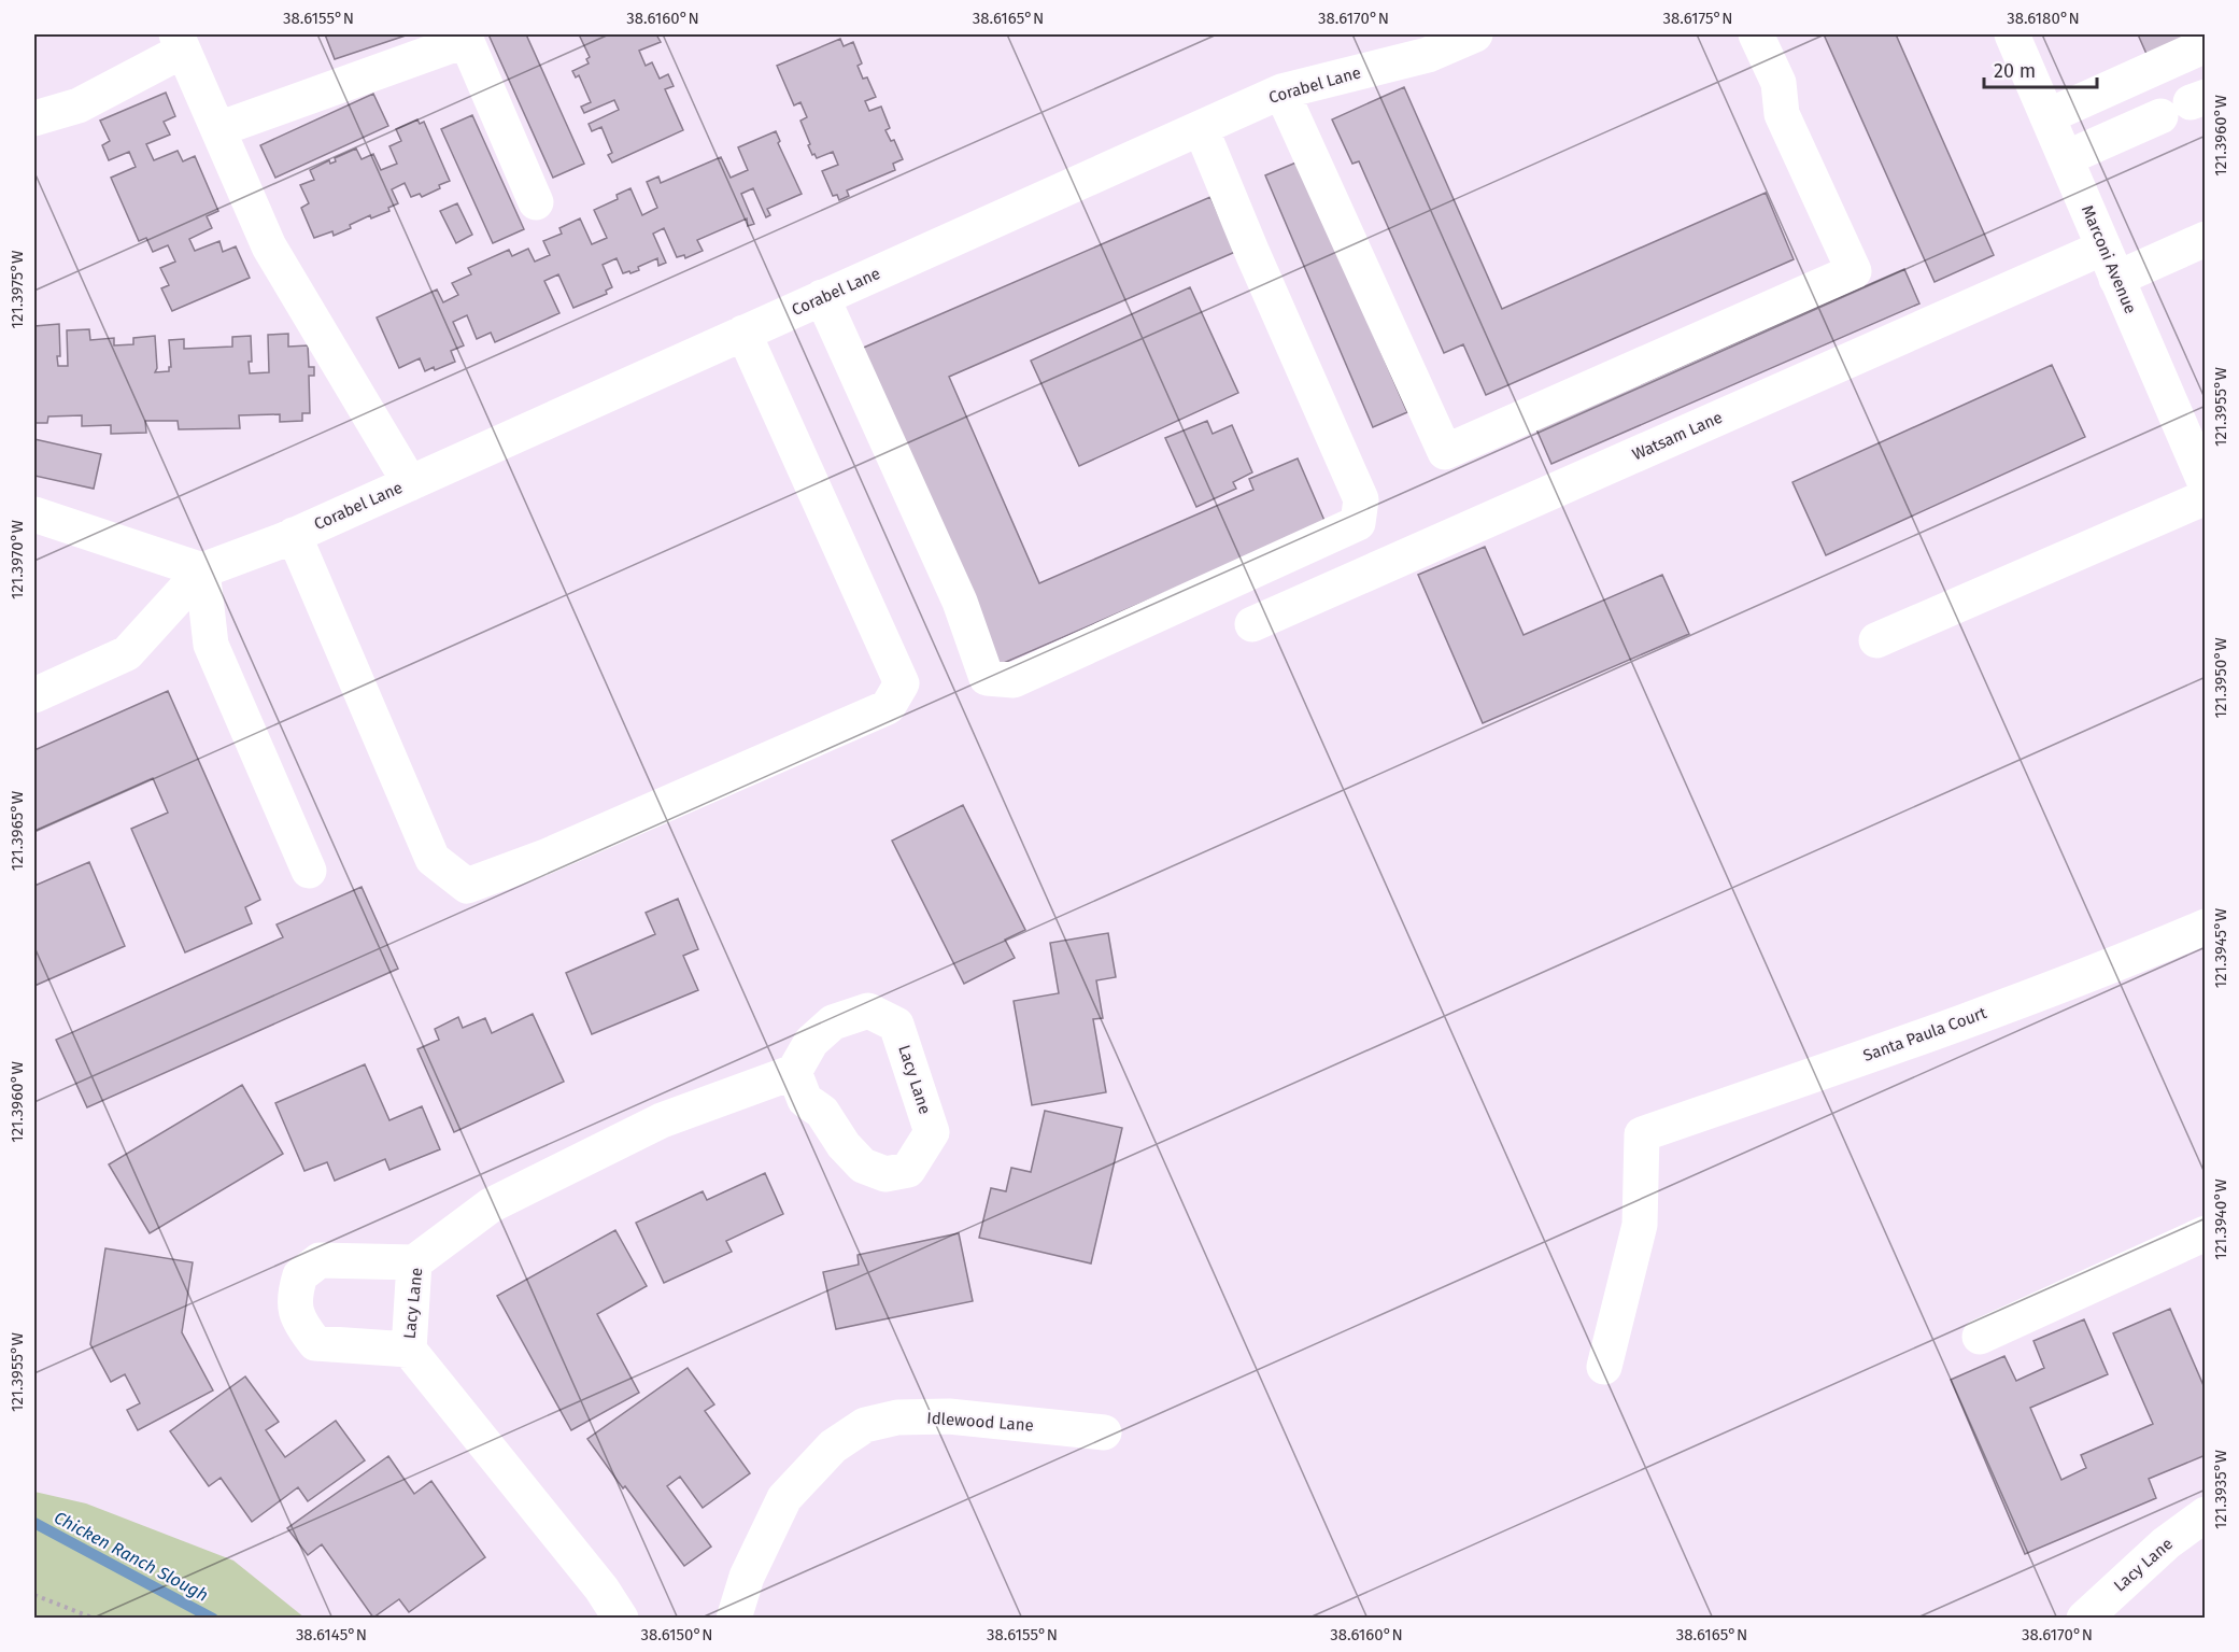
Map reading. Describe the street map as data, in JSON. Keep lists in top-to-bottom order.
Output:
{
  "streets": {
    "street": [
      "Corabel Lane",
      "Marconi Avenue",
      "Watsam Lane",
      "Santa Paula Court",
      "Lacy Lane",
      "Idlewood Lane"
    ]
  },
  "crossings": [
    ["Marconi Avenue", "Watsam Lane"]
  ],
  "water": ["Chicken Ranch Slough"],
  "scale_bar": "20 m",
  "coordinates": [
    "38.6155°N",
    "38.6160°N",
    "38.6165°N",
    "38.6170°N",
    "38.6175°N",
    "38.6180°N",
    "121.3960°W",
    "121.3975°W",
    "121.3955°W",
    "121.3970°W",
    "121.3950°W",
    "121.3965°W",
    "121.3945°W",
    "121.3940°W",
    "121.3935°W",
    "38.6145°N",
    "38.6150°N"
  ]
}
